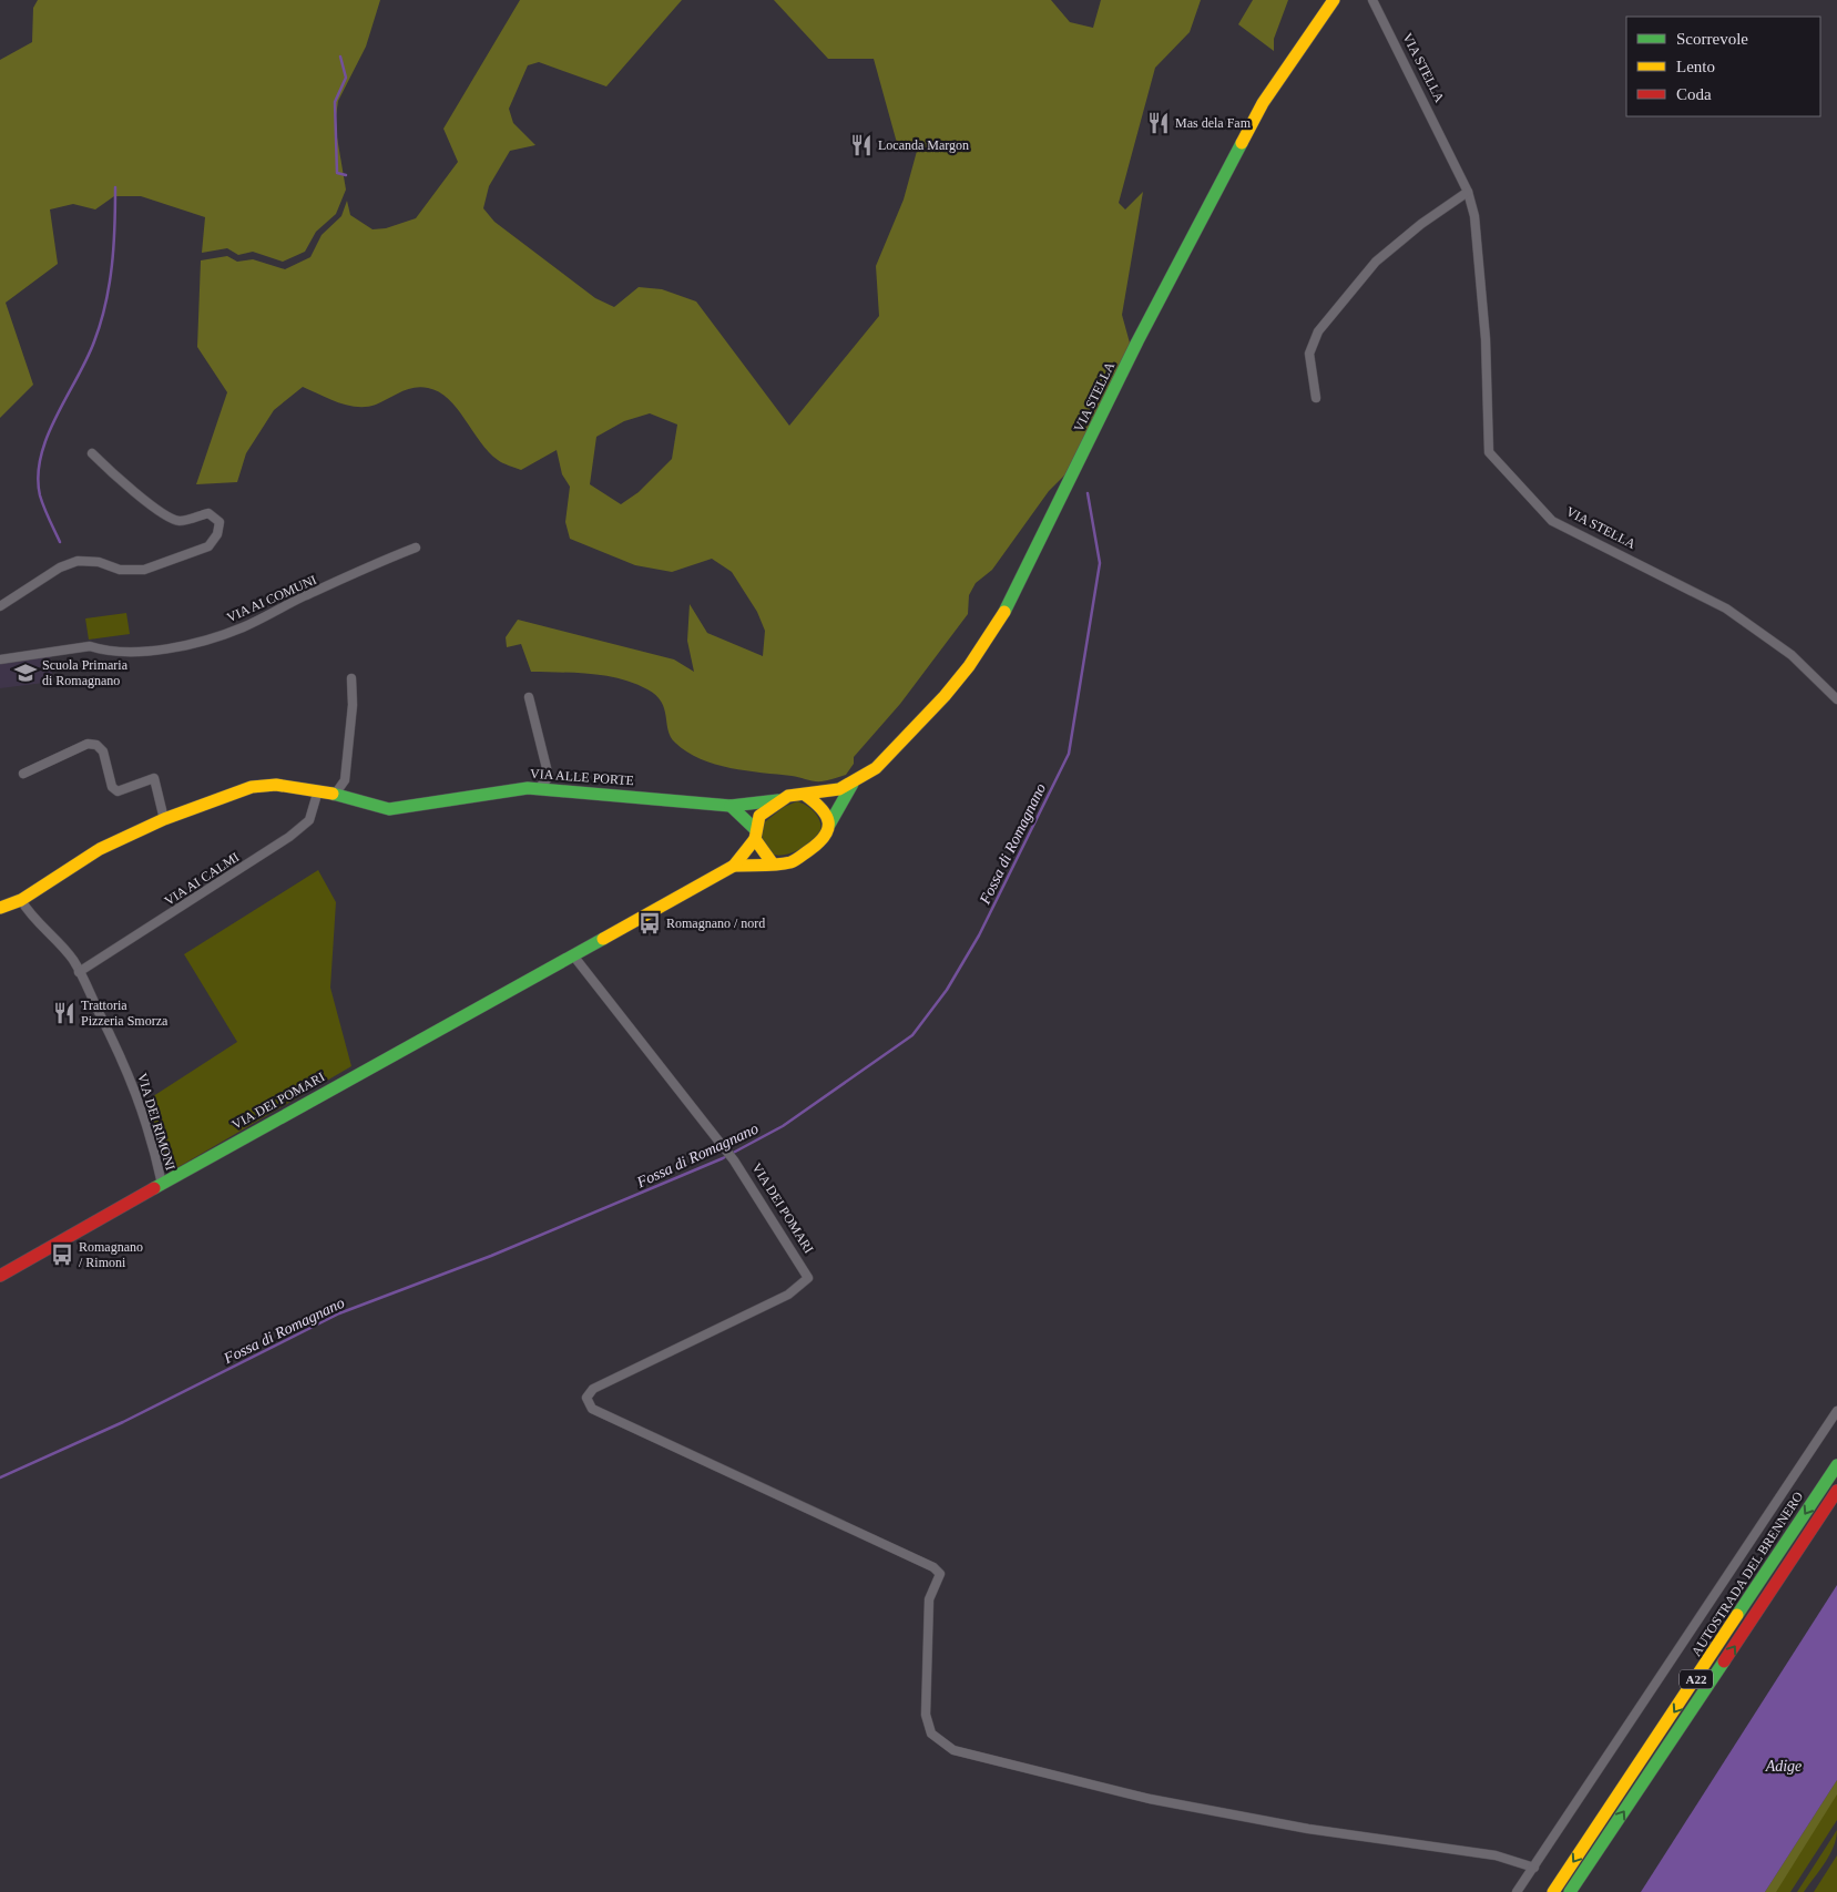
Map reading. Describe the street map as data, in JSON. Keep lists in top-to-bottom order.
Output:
{
  "streets": {
    "main road": [
      "VIA STELLA",
      "VIA ALLE PORTE",
      "VIA DEI POMARI",
      "AUTOSTRADA DEL BRENNERO",
      "A22"
    ],
    "street": ["VIA AI COMUNI", "VIA AI CALMI", "VIA DEI RIMONI"]
  },
  "crossings": [
    ["VIA STELLA", "VIA ALLE PORTE"],
    ["VIA STELLA", "VIA DEI POMARI"],
    ["VIA ALLE PORTE", "VIA AI CALMI"],
    ["VIA ALLE PORTE", "VIA DEI POMARI"],
    ["VIA ALLE PORTE", "VIA DEI RIMONI"],
    ["VIA AI CALMI", "VIA DEI RIMONI"],
    ["VIA DEI POMARI", "VIA DEI RIMONI"]
  ],
  "water": ["Fossa di Romagnano", "Adige"],
  "places": {
    "restaurant": ["Mas dela Fam", "Locanda Margon", "Trattoria Pizzeria Smorza"],
    "school or university": ["Scuola Primaria di Romagnano"],
    "bus stop": ["Romagnano / nord", "Romagnano / Rimoni"]
  },
  "legend": ["Scorrevole", "Lento", "Coda"]
}
